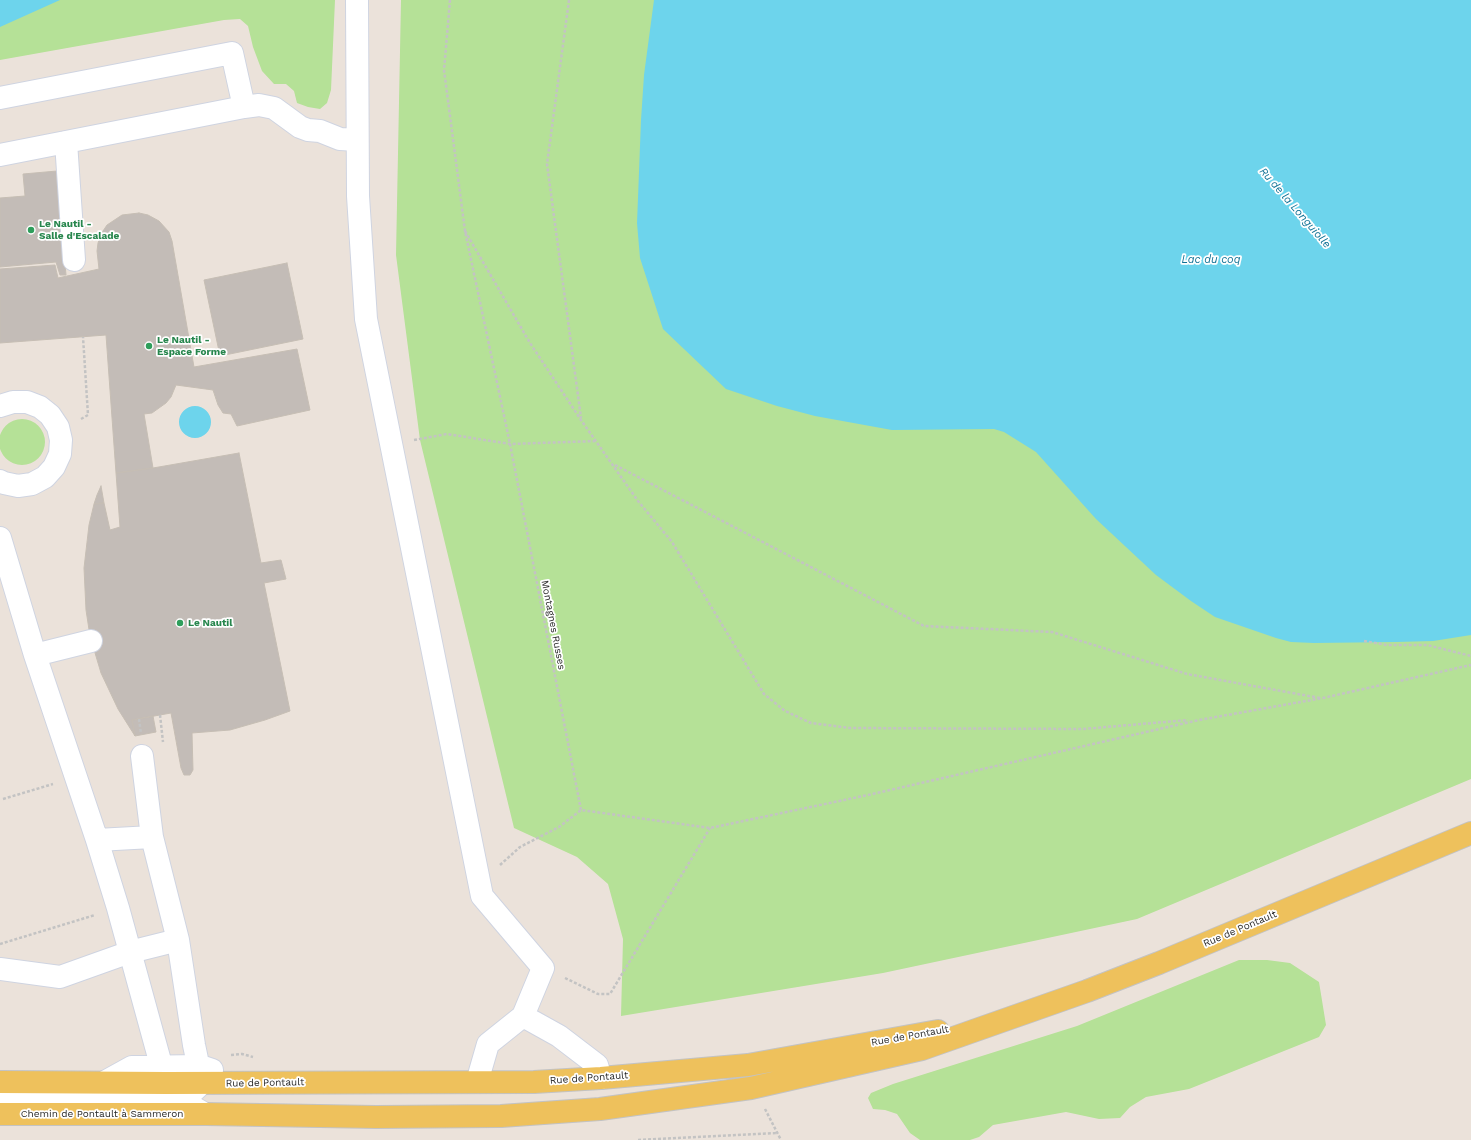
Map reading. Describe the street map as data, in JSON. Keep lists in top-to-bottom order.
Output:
{
  "streets": {
    "main road": ["Rue de Pontault", "Chemin de Pontault à Sammeron"],
    "path": ["Montagnes Russes"]
  },
  "crossings": [
    ["Rue de Pontault", "Chemin de Pontault à Sammeron"]
  ],
  "water": ["Ru de la Longuiolle", "Lac du coq"],
  "places": ["Le Nautil - Salle d'Escalade", "Le Nautil - Espace Forme", "Le Nautil"]
}
